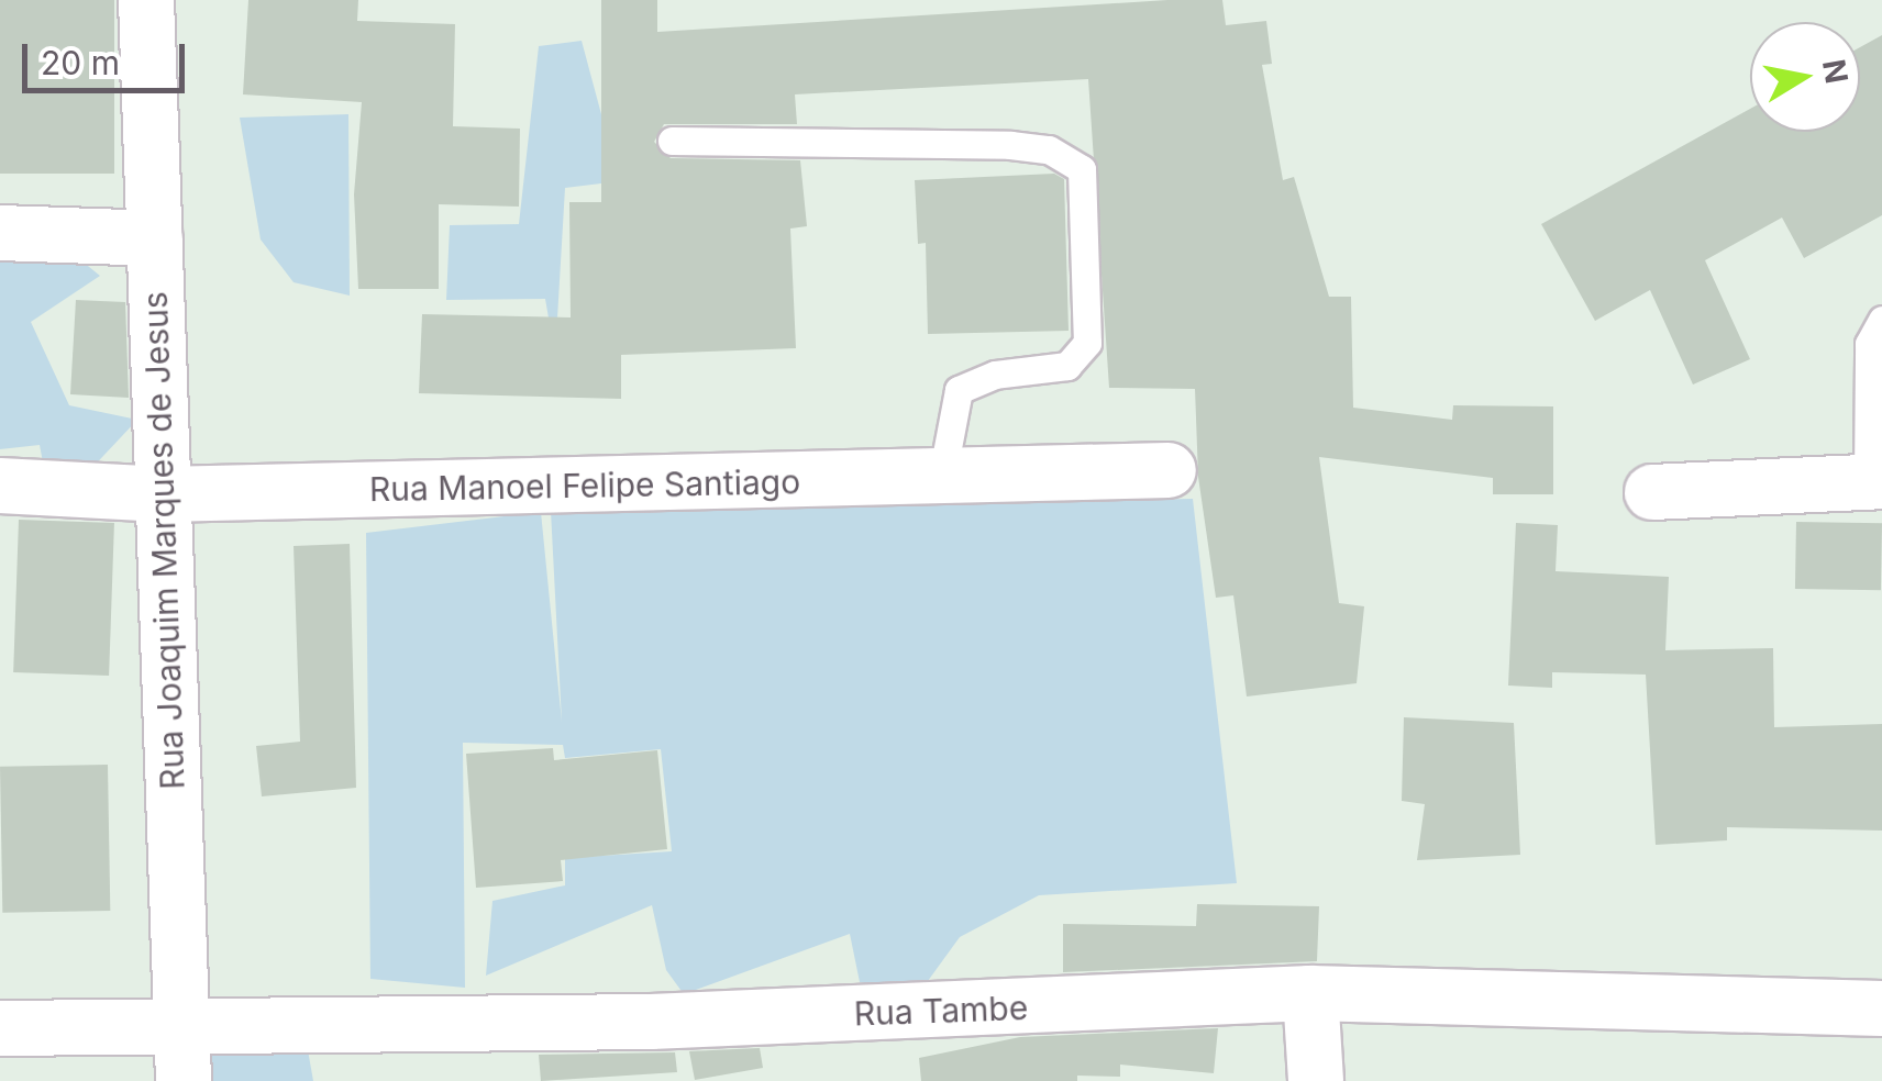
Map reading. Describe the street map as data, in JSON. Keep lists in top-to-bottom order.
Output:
{
  "streets": {
    "street": ["Rua Manoel Felipe Santiago", "Rua Joaquim Marques de Jesus", "Rua Tambe"]
  },
  "crossings": [
    ["Rua Manoel Felipe Santiago", "Rua Joaquim Marques de Jesus"],
    ["Rua Joaquim Marques de Jesus", "Rua Tambe"]
  ],
  "scale_bar": "20 m",
  "north": "right"
}
